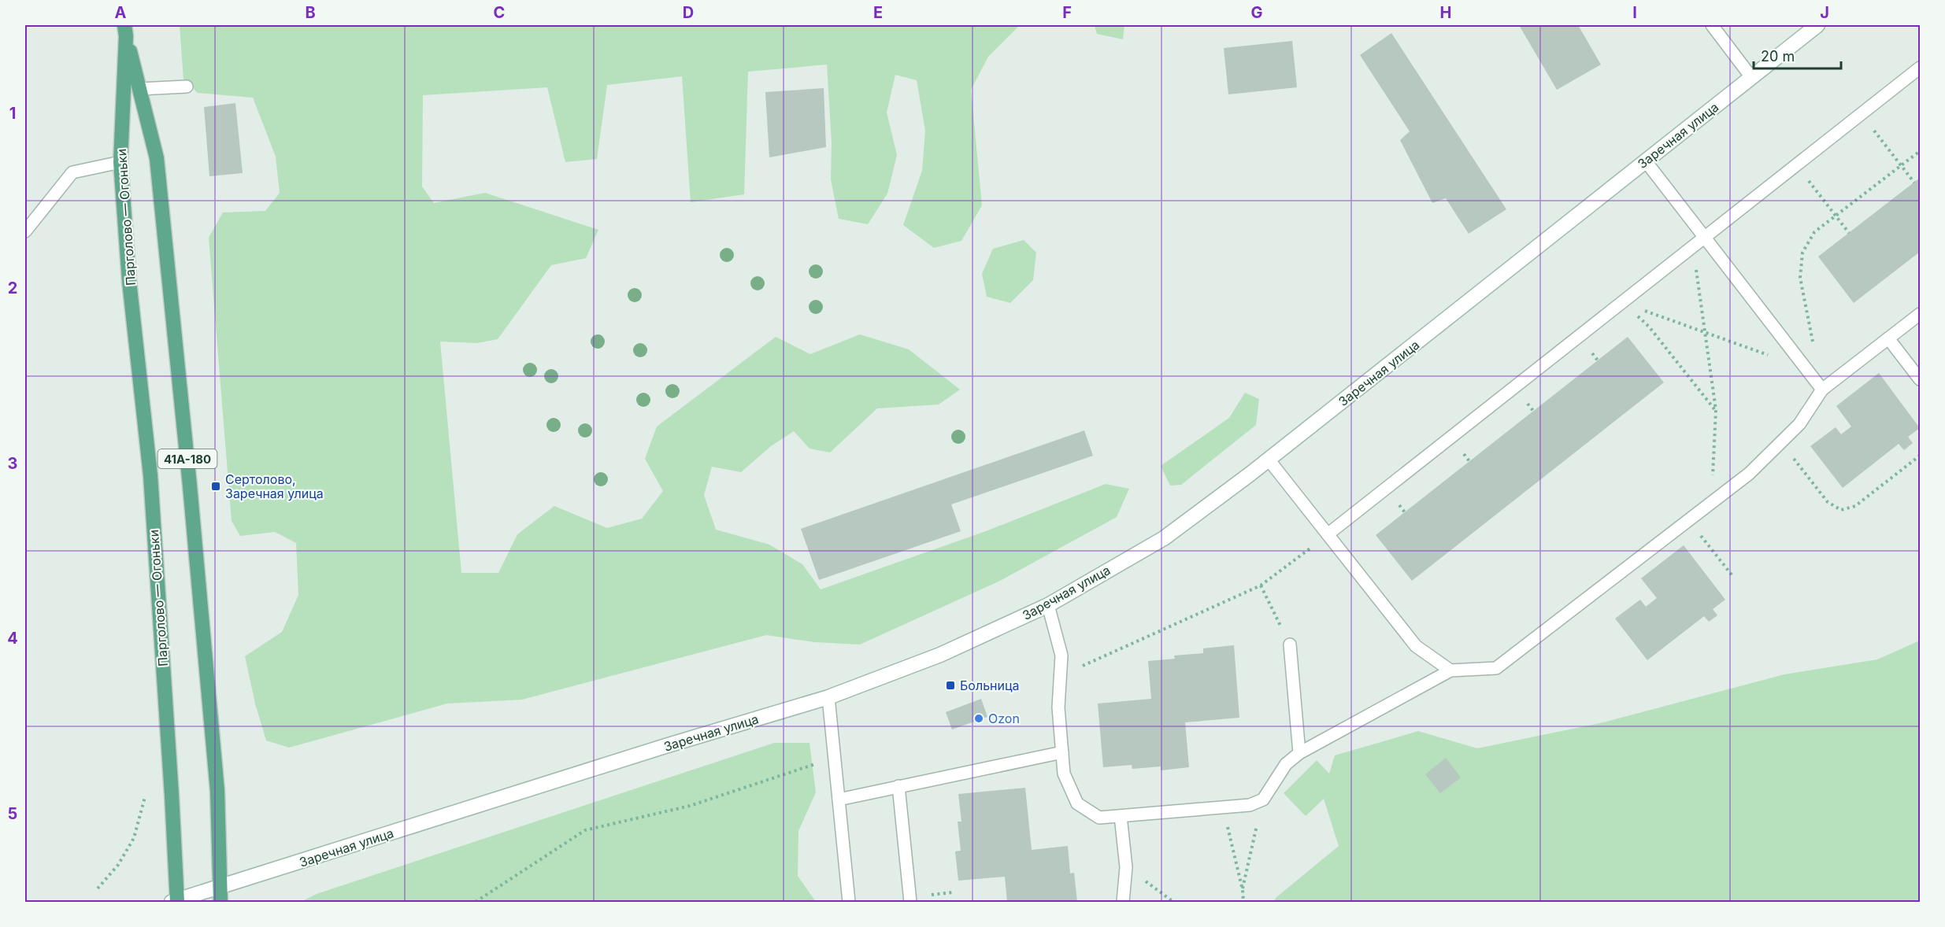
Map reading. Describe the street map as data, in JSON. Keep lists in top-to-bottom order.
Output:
{
  "streets": {
    "main road": ["Заречная улица", "Парголово — Огоньки", "41А-180"]
  },
  "crossings": [
    ["Заречная улица", "Парголово — Огоньки"]
  ],
  "places": {
    "transit": ["Сертолово, Заречная улица", "Больница"],
    "other": ["Ozon"]
  },
  "scale_bar": "20 m",
  "grid": {
    "columns": [
      "A",
      "B",
      "C",
      "D",
      "E",
      "F",
      "G",
      "H",
      "I",
      "J"
    ],
    "rows": [
      "1",
      "2",
      "3",
      "4",
      "5"
    ]
  }
}
